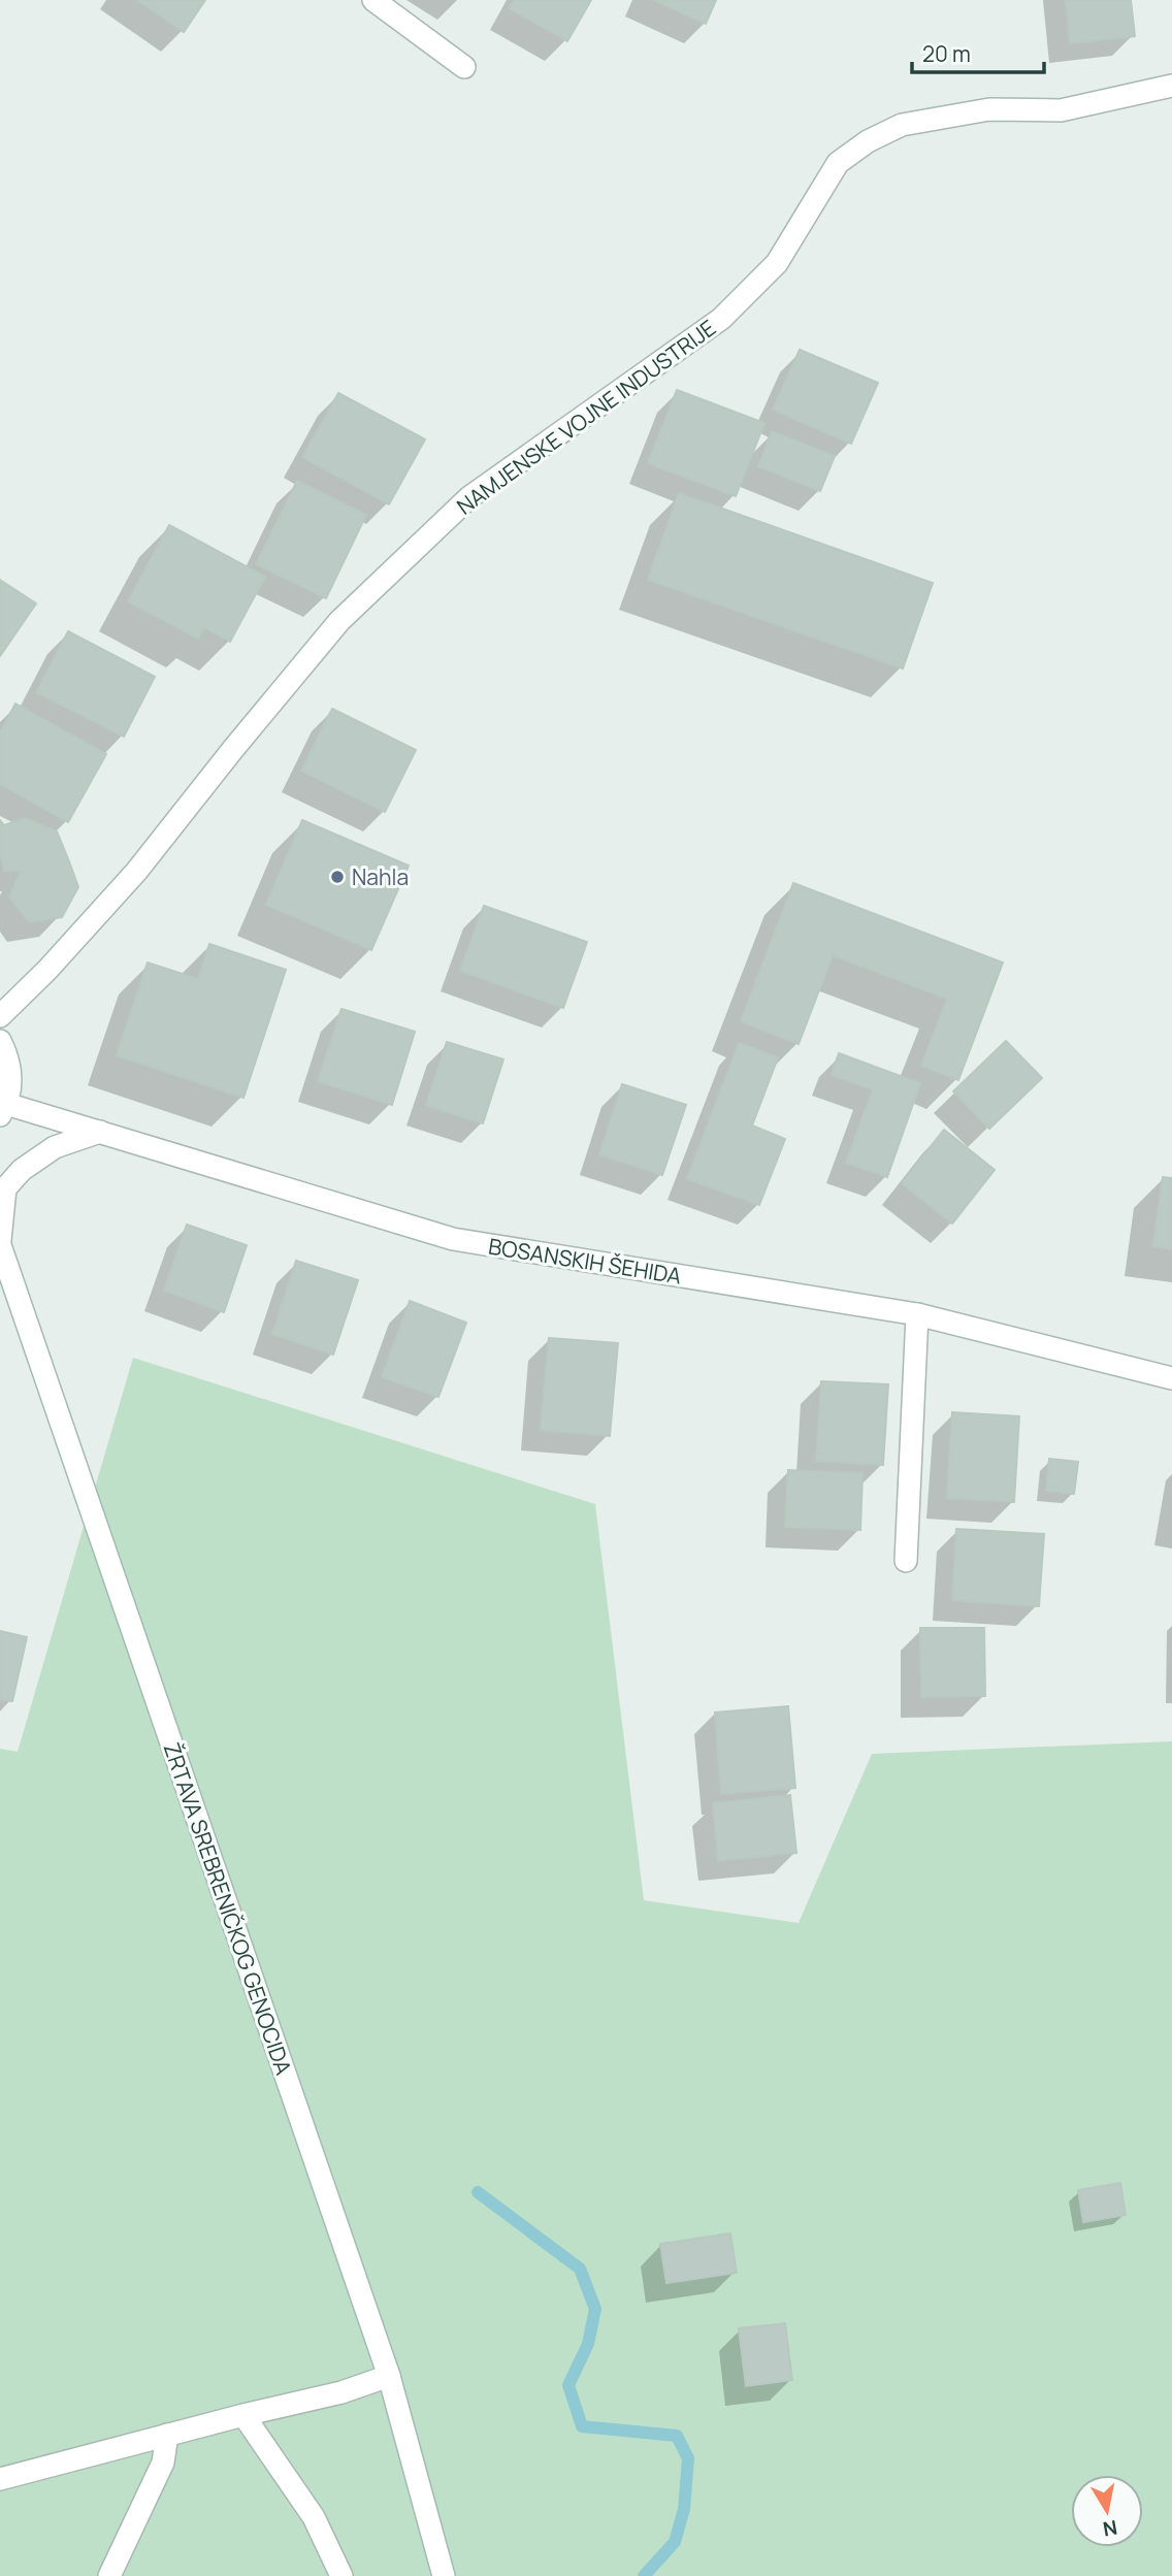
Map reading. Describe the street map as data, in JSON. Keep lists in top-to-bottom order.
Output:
{
  "streets": {
    "street": ["NAMJENSKE VOJNE INDUSTRIJE", "BOSANSKIH ŠEHIDA", "ŽRTAVA SREBRENIČKOG GENOCIDA"]
  },
  "places": ["Nahla"],
  "scale_bar": "20 m",
  "north": "bottom"
}
